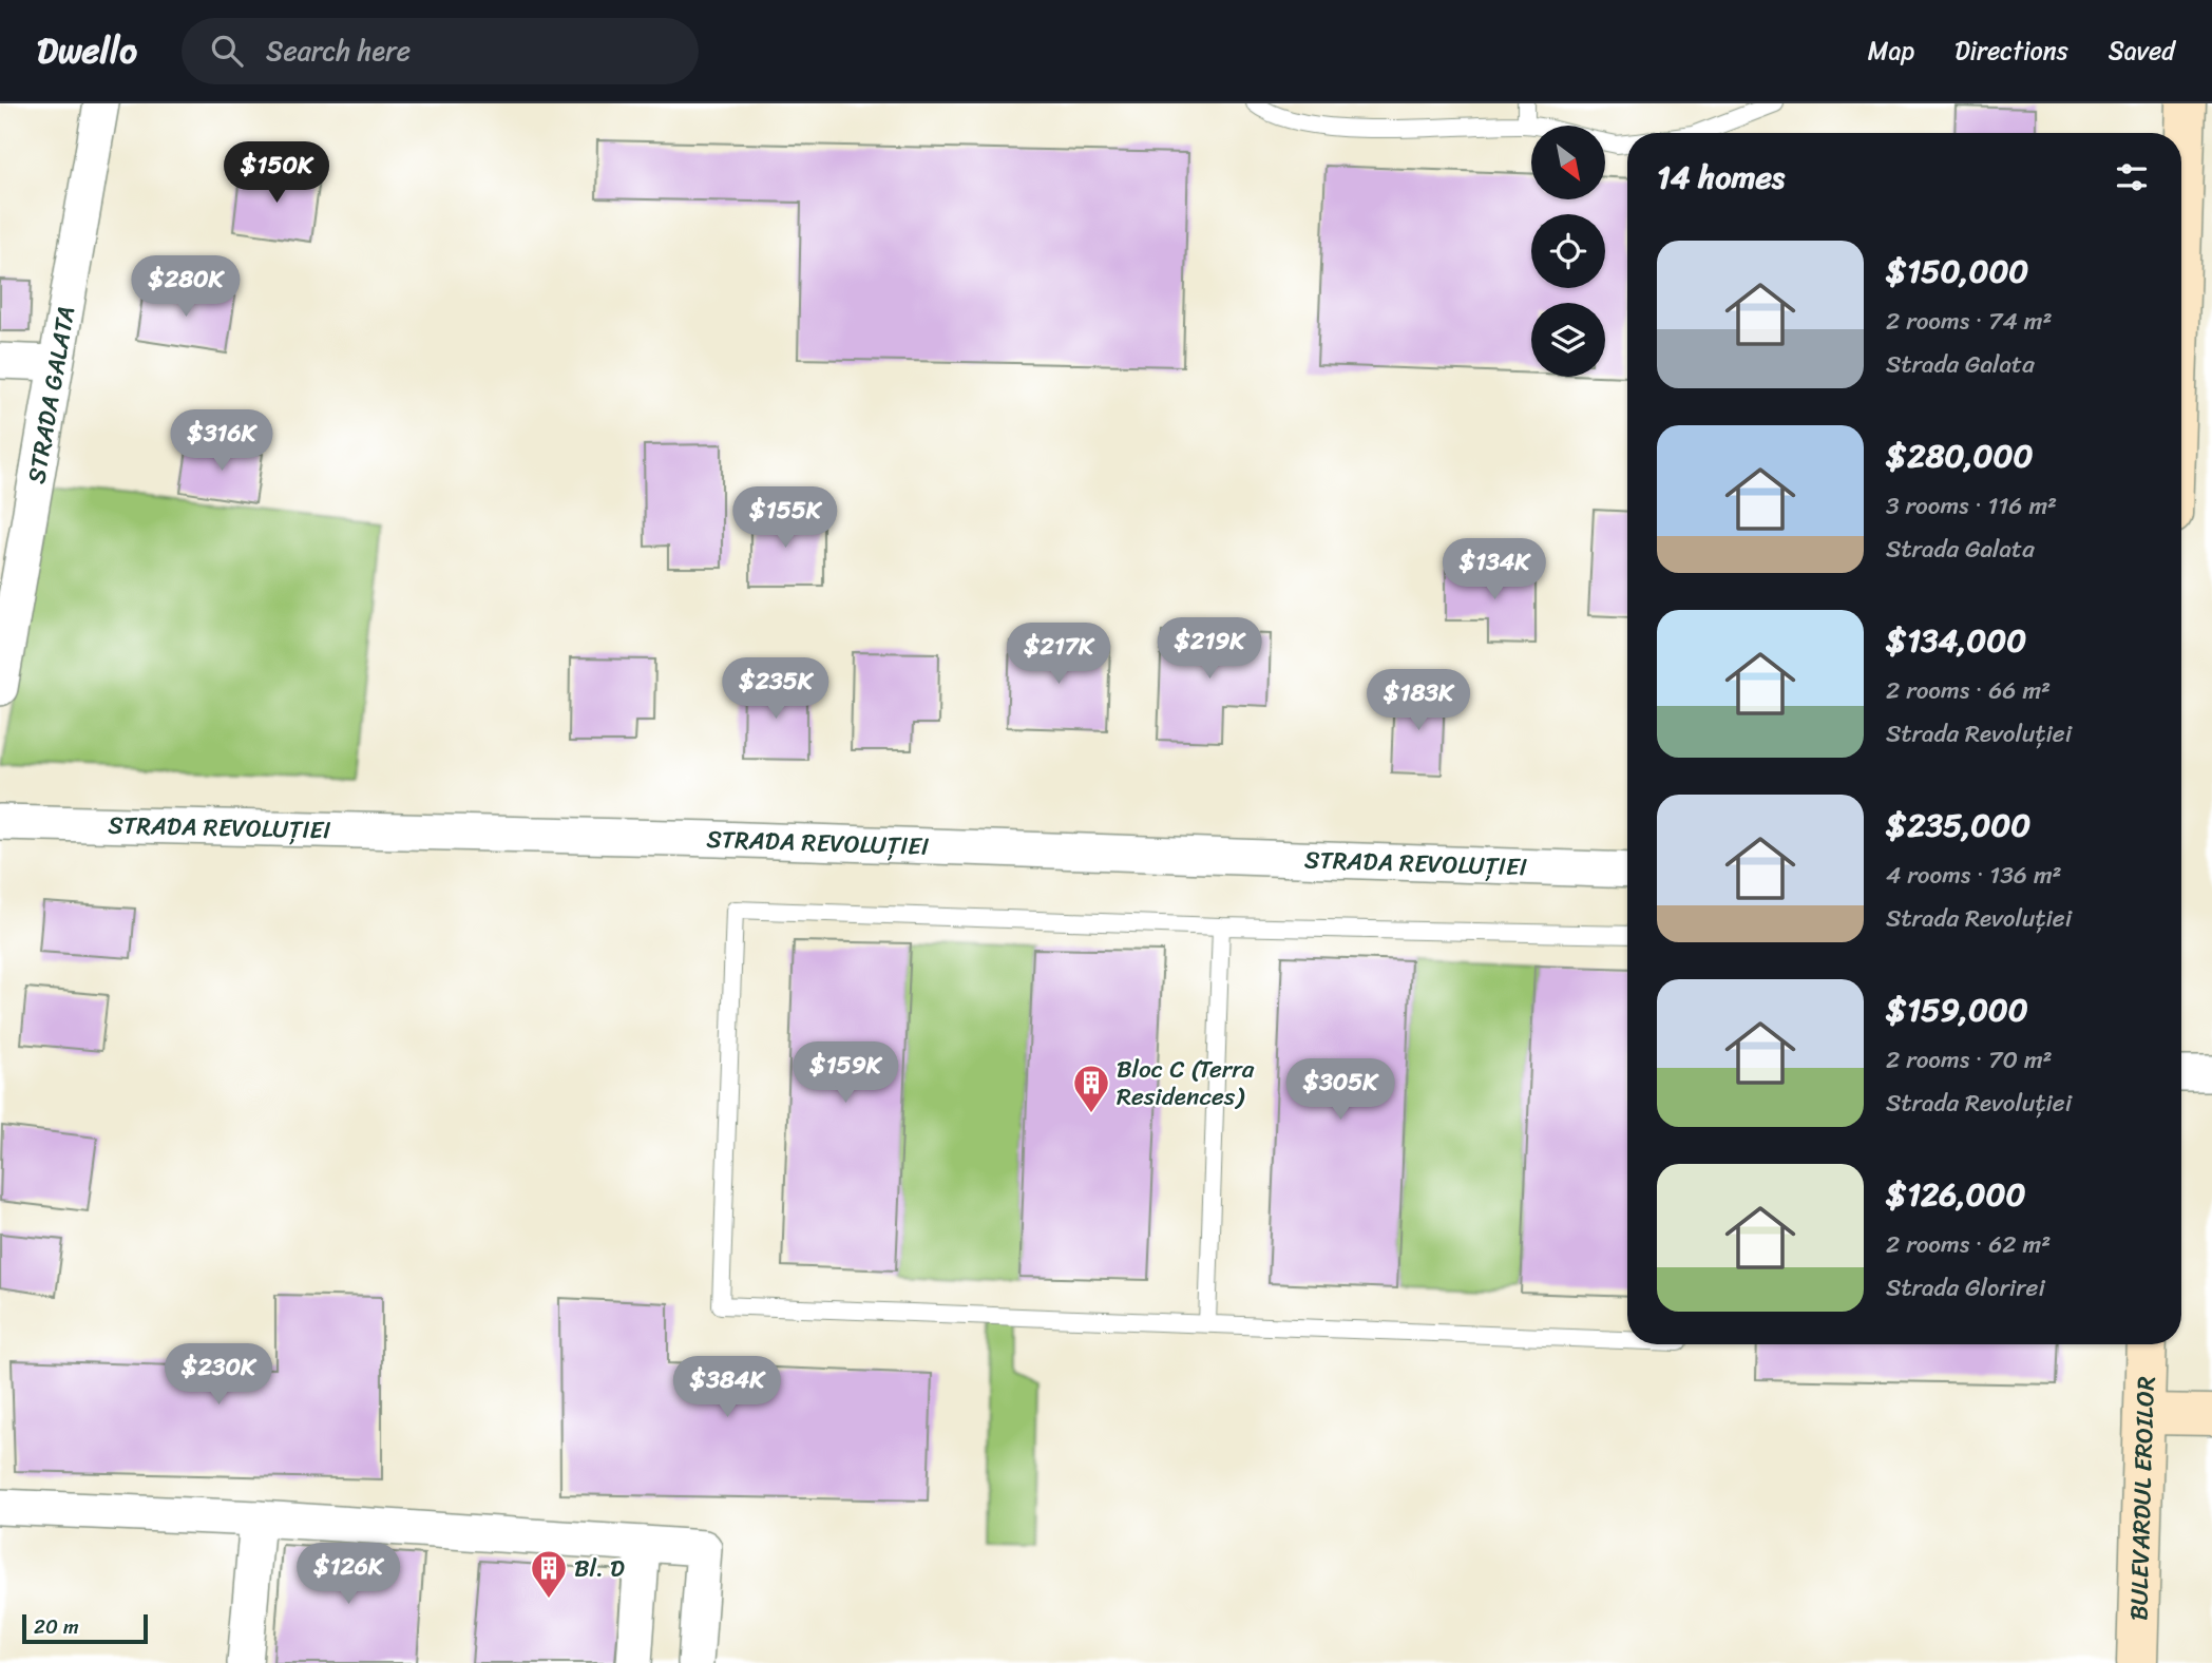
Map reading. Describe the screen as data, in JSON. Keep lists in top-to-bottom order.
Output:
{
  "streets": {
    "main road": ["BULEVARDUL EROILOR"],
    "street": ["STRADA GALATA", "STRADA REVOLUȚIEI"]
  },
  "places": {
    "building": ["Bloc C (Terra Residences)", "Bl. D"]
  },
  "scale_bar": "20 m",
  "north": "bottom right",
  "page": {
    "header": "Dwello",
    "search": "Search here",
    "nav": ["Map", "Directions", "Saved"],
    "heading": "14 homes",
    "price": [
      "$150K",
      "$280K",
      "$316K",
      "$155K",
      "$134K",
      "$219K",
      "$217K",
      "$235K",
      "$183K",
      "$159K",
      "$305K",
      "$230K",
      "$384K",
      "$126K"
    ],
    "list": [
      {
        "name": "$150,000",
        "note": "2 rooms · 74 m² · Strada Galata"
      },
      {
        "name": "$280,000",
        "note": "3 rooms · 116 m² · Strada Galata"
      },
      {
        "name": "$134,000",
        "note": "2 rooms · 66 m² · Strada Revoluției"
      },
      {
        "name": "$235,000",
        "note": "4 rooms · 136 m² · Strada Revoluției"
      },
      {
        "name": "$159,000",
        "note": "2 rooms · 70 m² · Strada Revoluției"
      },
      {
        "name": "$126,000",
        "note": "2 rooms · 62 m² · Strada Glorirei"
      }
    ],
    "scale": "20 m"
  }
}
